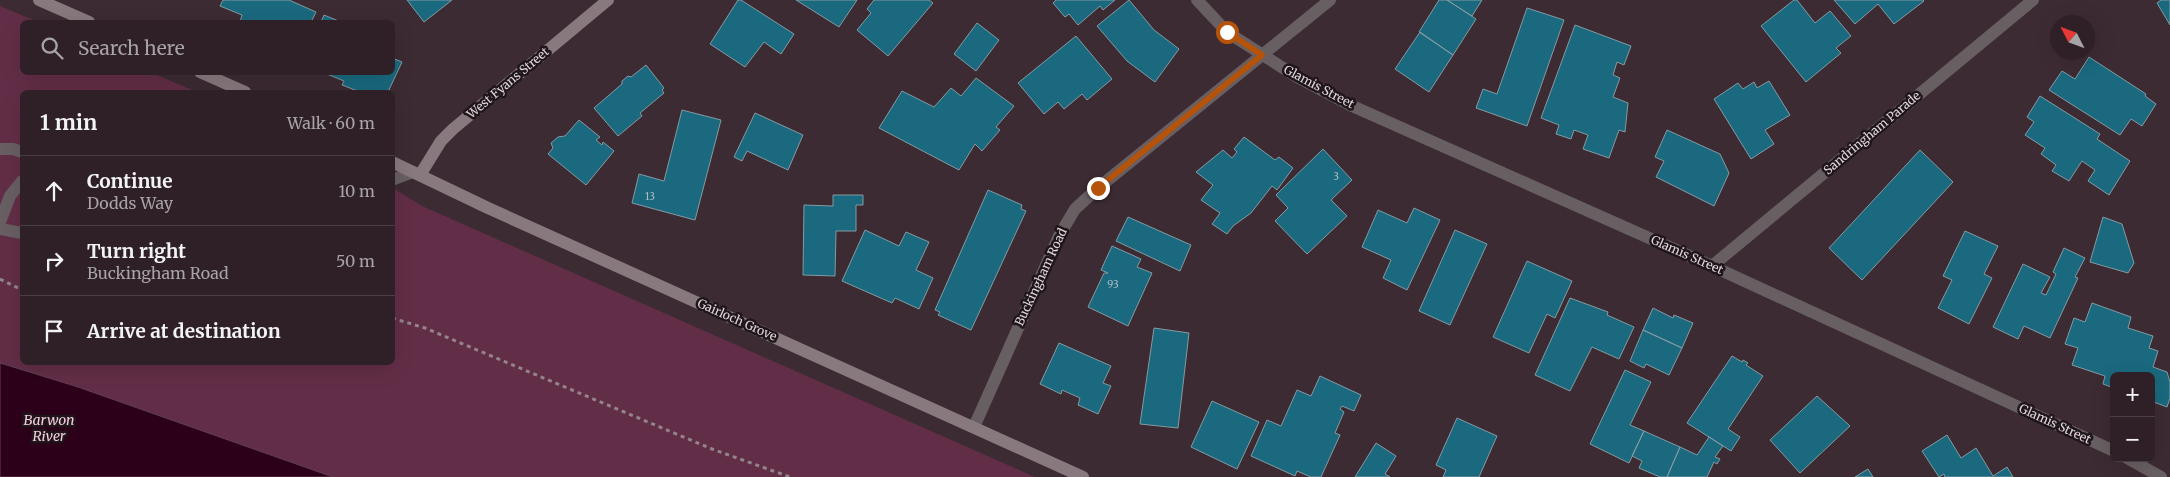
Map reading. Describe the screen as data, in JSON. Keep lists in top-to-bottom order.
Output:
{
  "streets": {
    "street": [
      "West Fyans Street",
      "Glamis Street",
      "Sandringham Parade",
      "Buckingham Road",
      "Gairloch Grove"
    ]
  },
  "crossings": [
    ["West Fyans Street", "Gairloch Grove"],
    ["Glamis Street", "Sandringham Parade"],
    ["Glamis Street", "Buckingham Road"],
    ["Buckingham Road", "Gairloch Grove"]
  ],
  "water": ["Barwon River"],
  "house_numbers": ["3", "13", "93"],
  "north": "top left",
  "page": {
    "search": "Search here",
    "heading": ["1 min", "Walk · 60 m"],
    "list": [
      ["Continue", "Dodds Way", "10 m"],
      ["Turn right", "Buckingham Road", "50 m"],
      "Arrive at destination"
    ],
    "map_buttons": ["+", "−"]
  }
}
